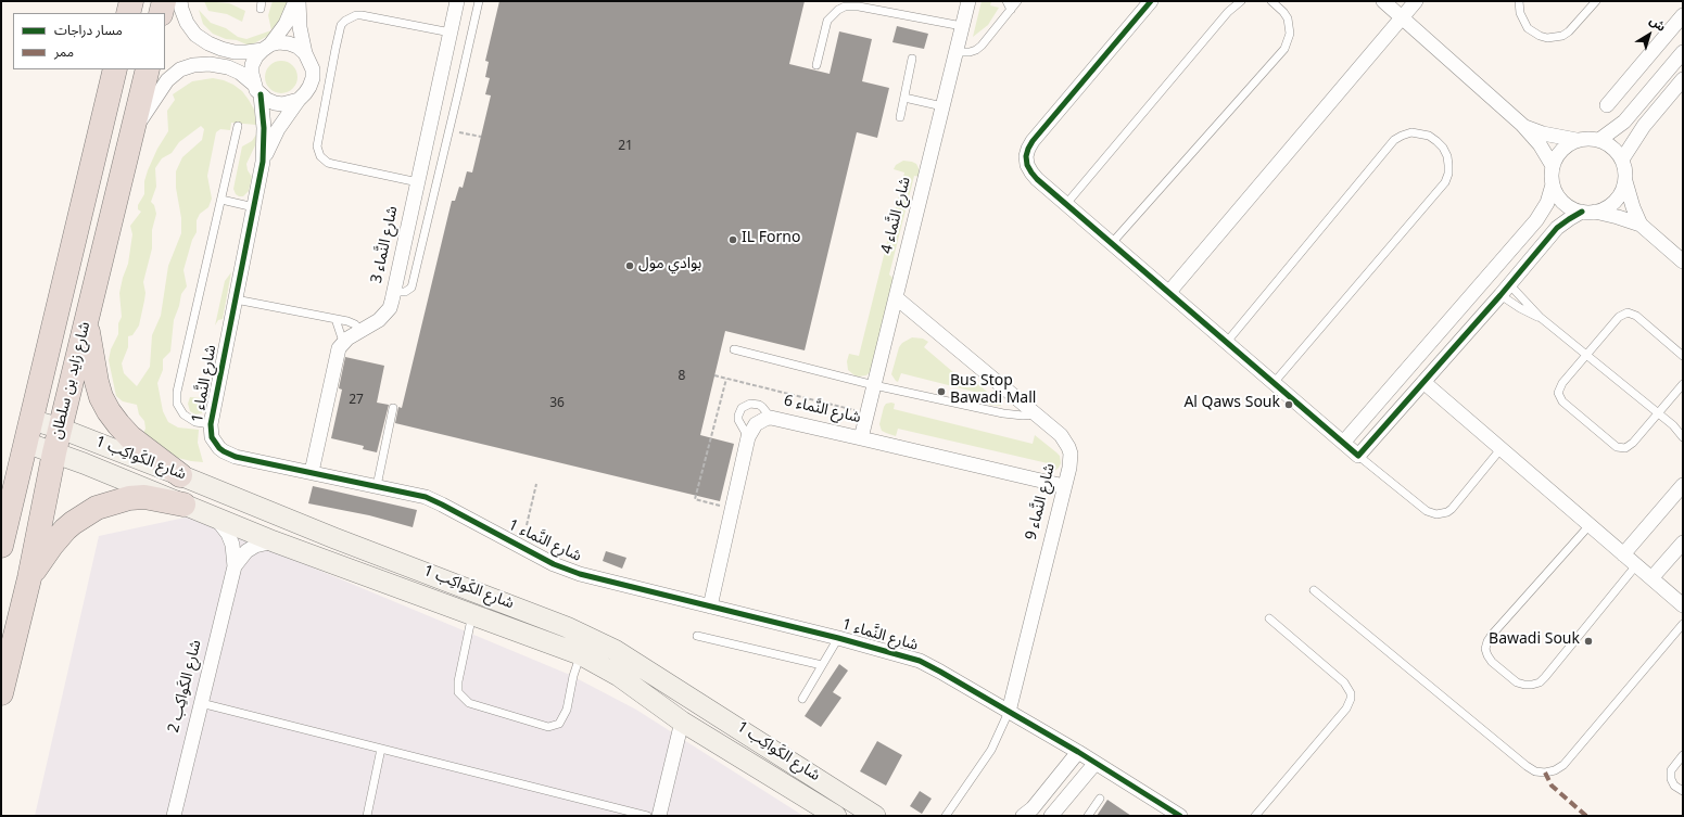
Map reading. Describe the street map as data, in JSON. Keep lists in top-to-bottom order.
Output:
{
  "streets": {
    "highway": ["شارع زايد بن سلطان"],
    "street": [
      "شارع النَّماء 4",
      "شارع النَّماء 3",
      "شارع النَّماء 1",
      "شارع النَّماء 6",
      "شارع الكَواكِب 1",
      "شارع النَّماء 9",
      "شارع الكَواكِب 2"
    ]
  },
  "crossings": [
    ["شارع النَّماء 4", "شارع النَّماء 6"],
    ["شارع النَّماء 4", "شارع النَّماء 9"],
    ["شارع زايد بن سلطان", "شارع الكَواكِب 1"],
    ["شارع النَّماء 1", "شارع النَّماء 6"],
    ["شارع النَّماء 1", "شارع النَّماء 9"],
    ["شارع النَّماء 6", "شارع النَّماء 9"],
    ["شارع الكَواكِب 1", "شارع الكَواكِب 2"]
  ],
  "places": [
    "IL Forno",
    "بوادي مول",
    "Bus Stop Bawadi Mall",
    "Al Qaws Souk",
    "Bawadi Souk"
  ],
  "house_numbers": [
    "21",
    "8",
    "27",
    "36"
  ],
  "legend": ["مسار دراجات", "ممر"],
  "north": "top right"
}
